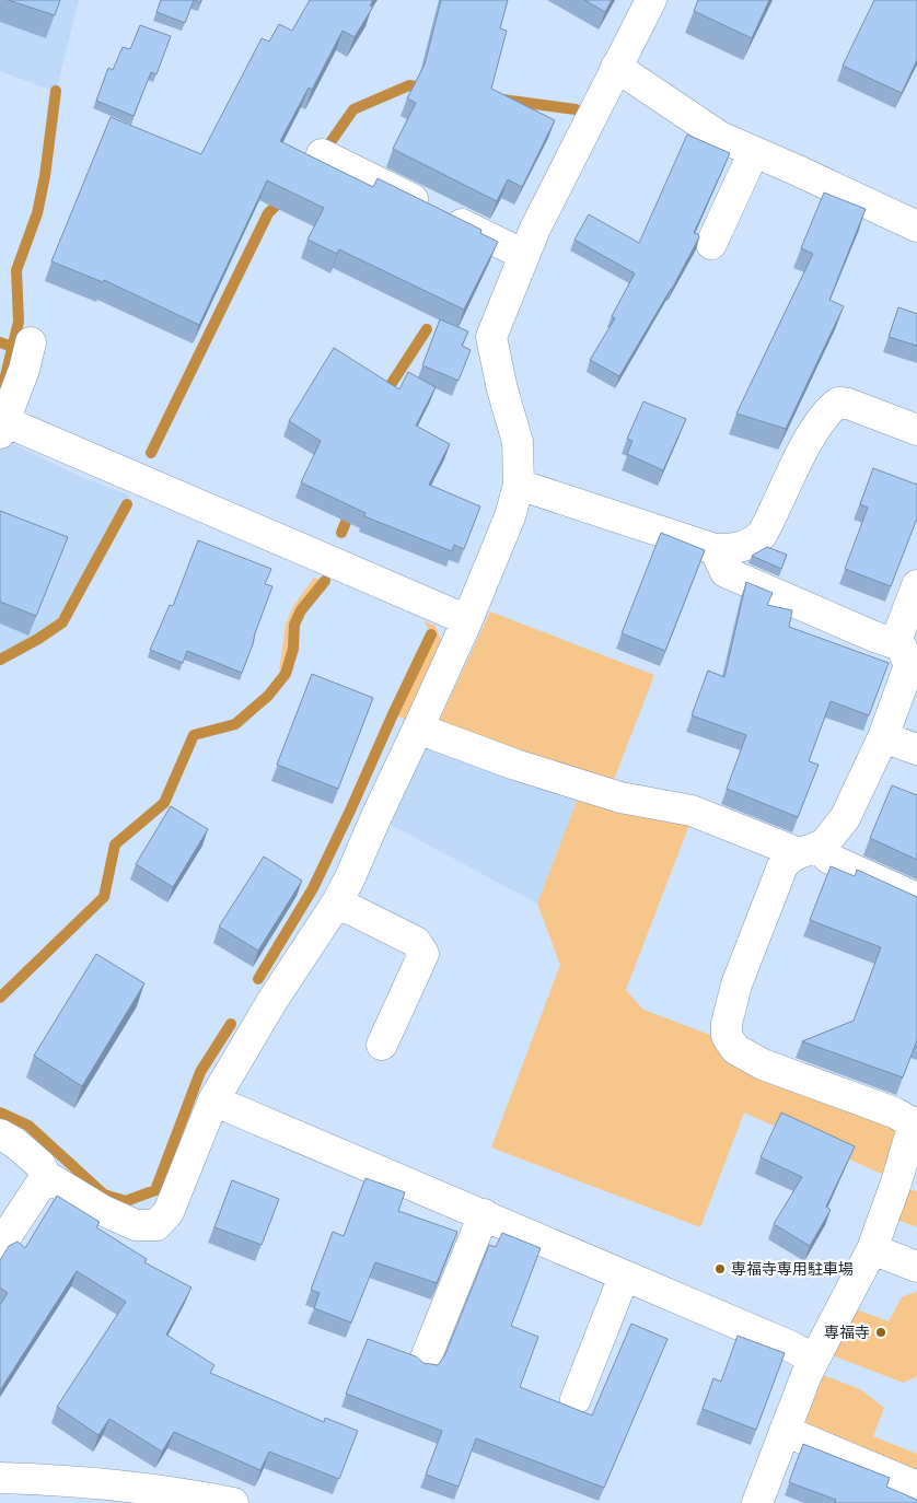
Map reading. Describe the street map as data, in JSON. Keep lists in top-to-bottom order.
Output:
{
  "places": ["専福寺専用駐車場", "専福寺"]
}
